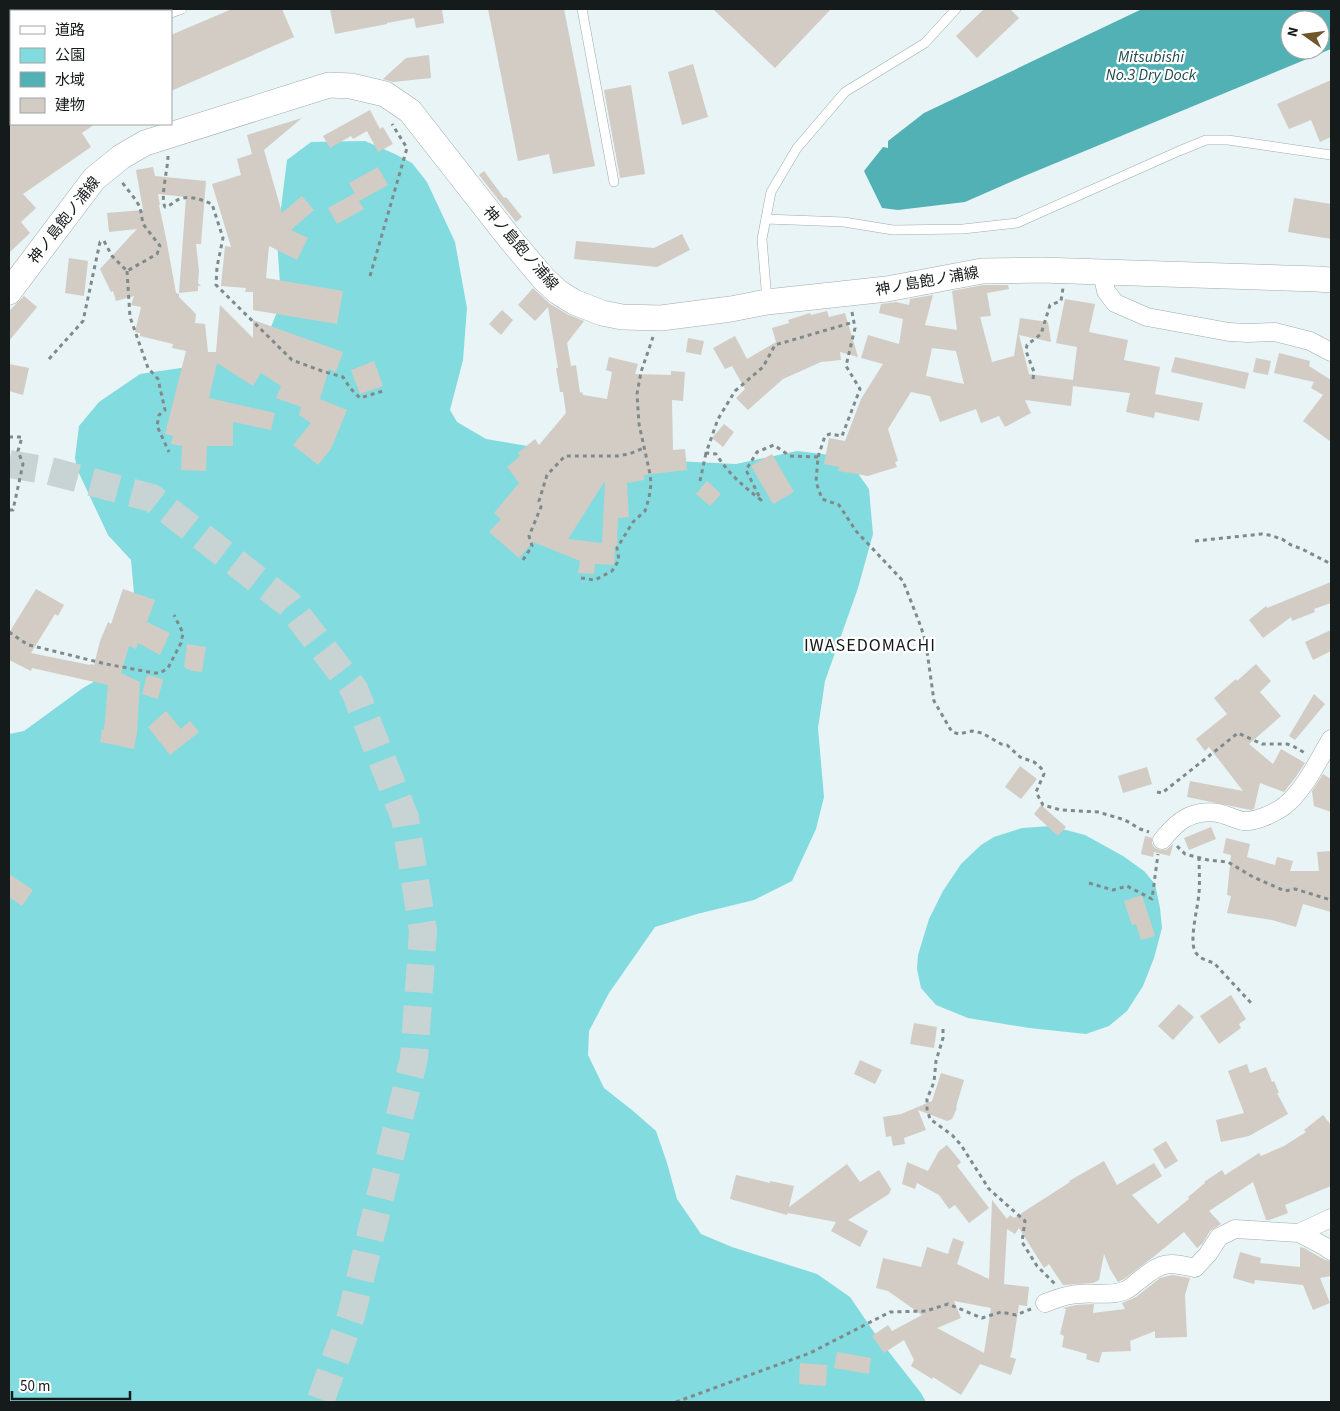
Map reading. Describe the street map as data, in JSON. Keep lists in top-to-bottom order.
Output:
{
  "streets": {
    "main road": ["神ノ島飽ノ浦線"]
  },
  "districts": ["IWASEDOMACHI"],
  "water": ["Mitsubishi No.3 Dry Dock"],
  "legend": [
    "道路",
    "公園",
    "水域",
    "建物"
  ],
  "scale_bar": "50 m",
  "north": "left"
}
